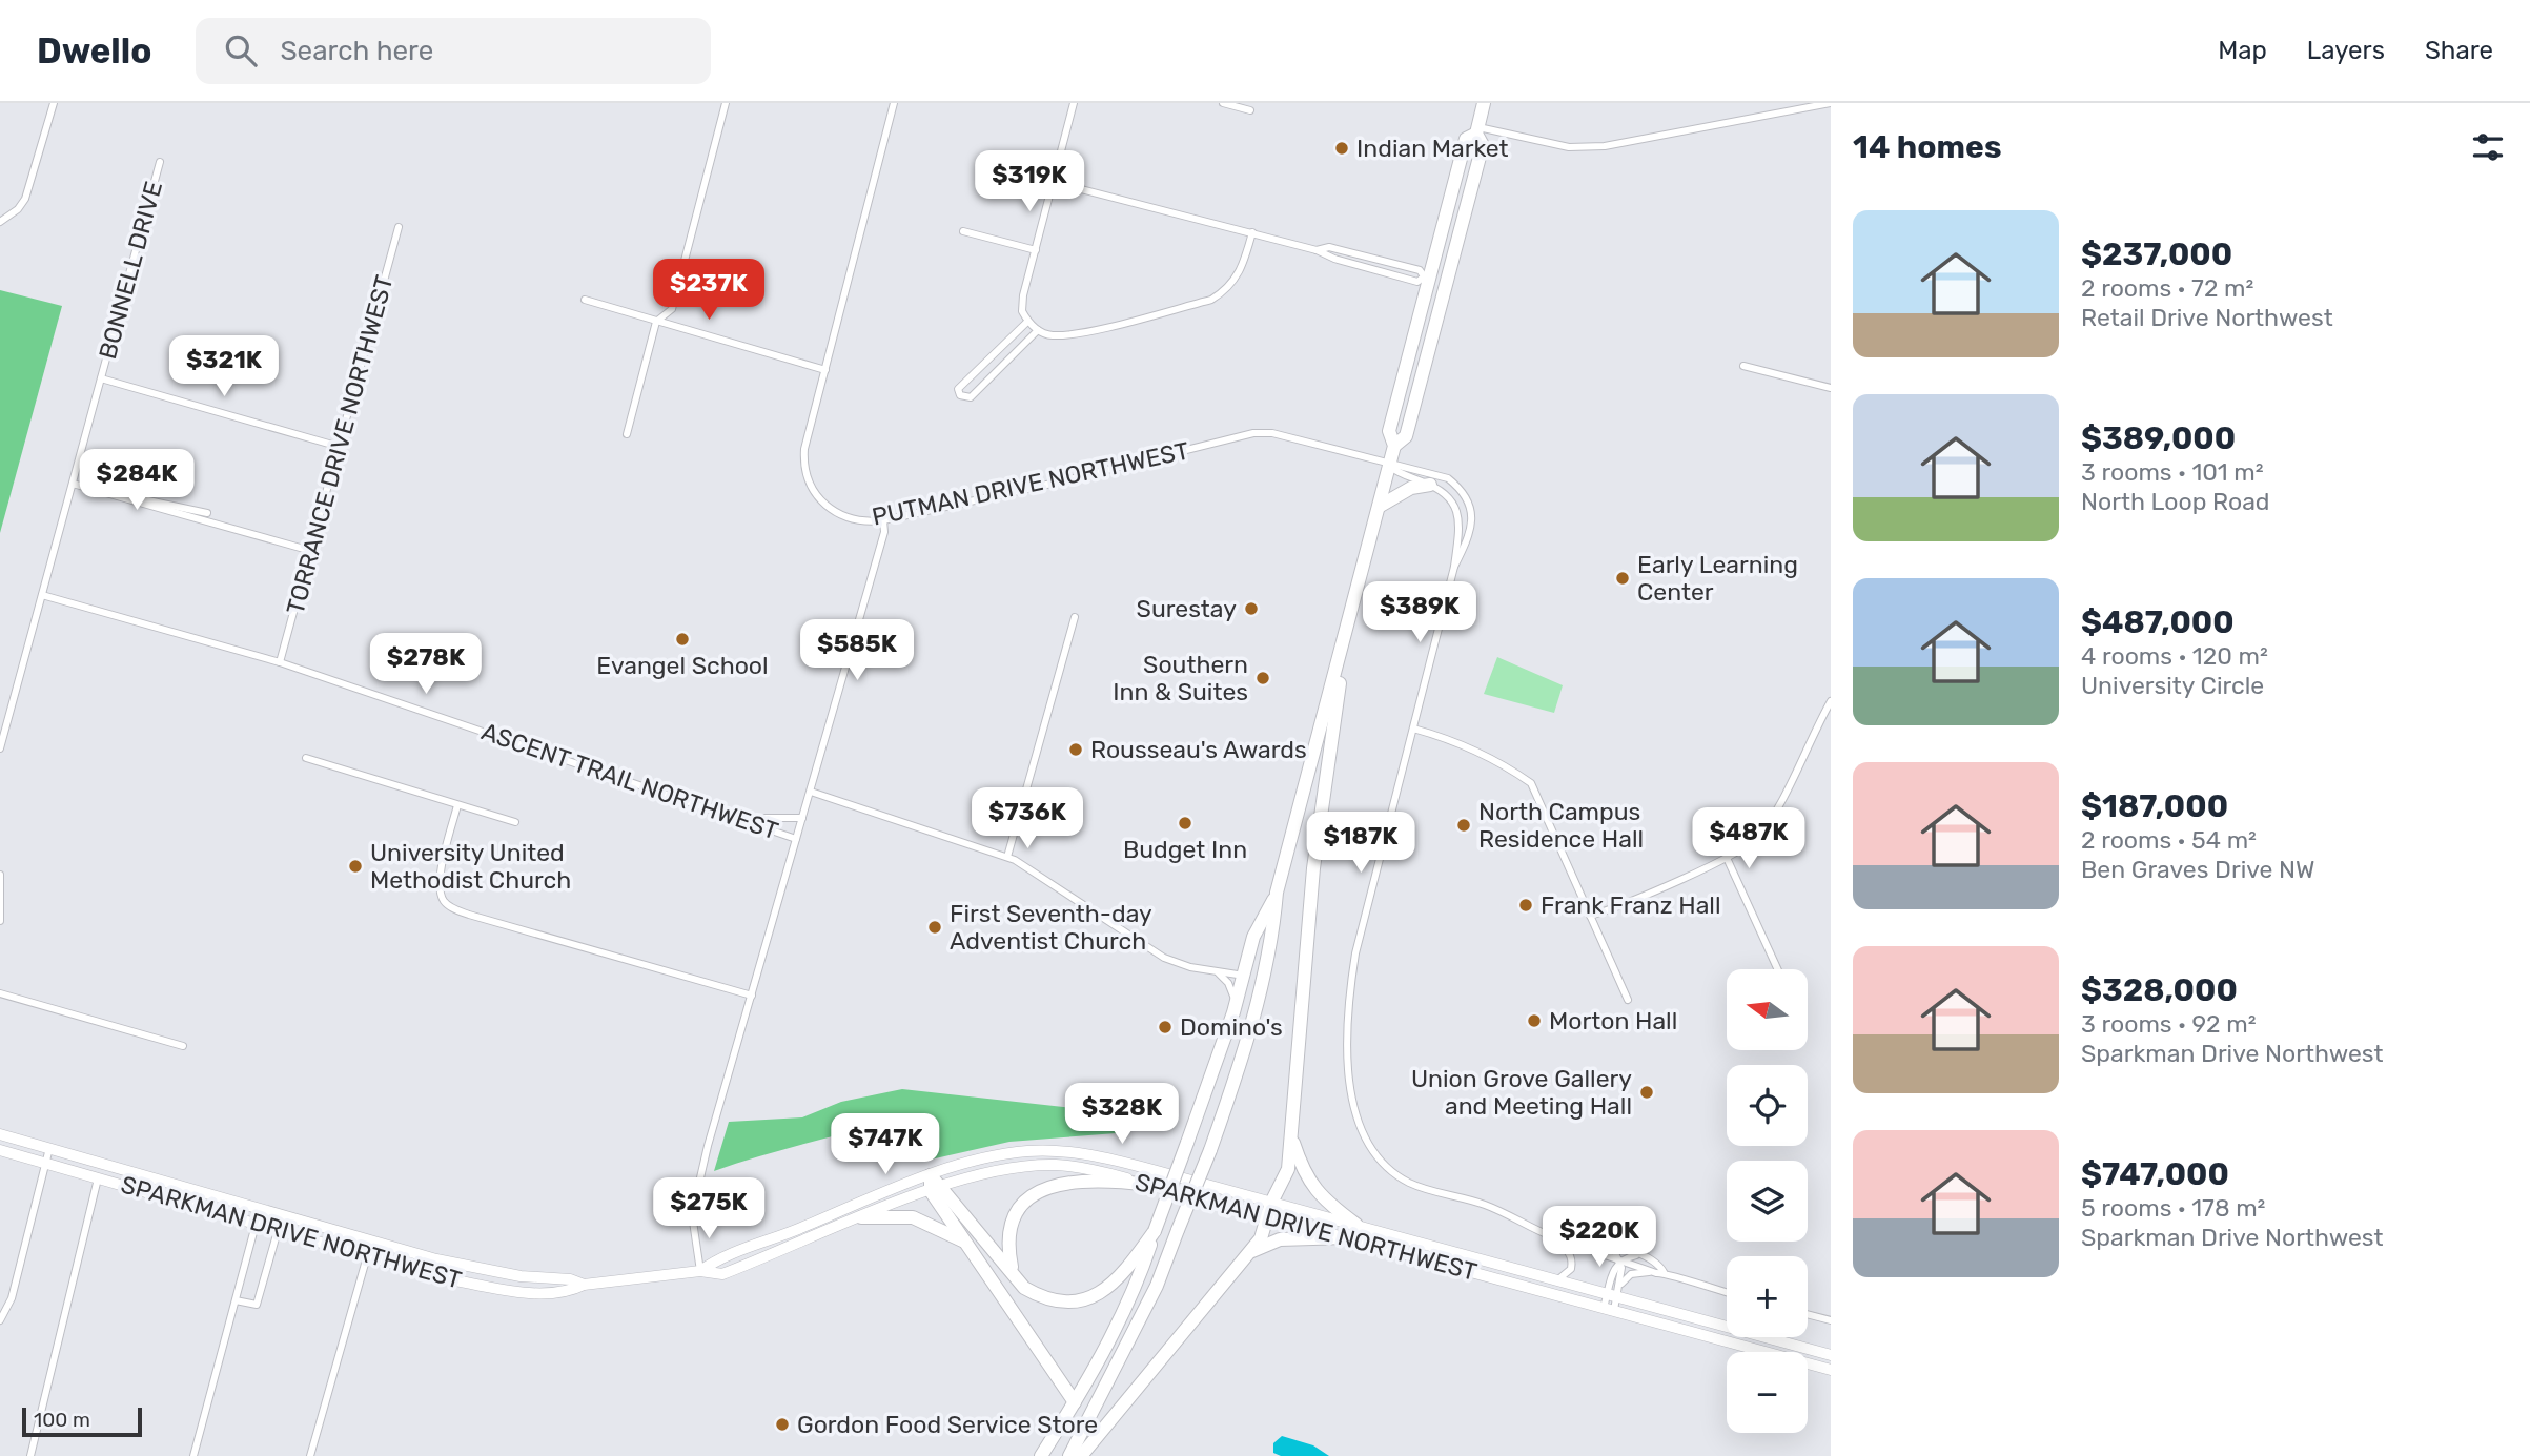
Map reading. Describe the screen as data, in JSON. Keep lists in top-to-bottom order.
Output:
{
  "streets": {
    "main road": ["SPARKMAN DRIVE NORTHWEST"],
    "street": [
      "BONNELL DRIVE",
      "TORRANCE DRIVE NORTHWEST",
      "PUTMAN DRIVE NORTHWEST",
      "ASCENT TRAIL NORTHWEST"
    ]
  },
  "crossings": [
    ["BONNELL DRIVE", "ASCENT TRAIL NORTHWEST"],
    ["TORRANCE DRIVE NORTHWEST", "ASCENT TRAIL NORTHWEST"]
  ],
  "places": [
    "Indian Market",
    "Early Learning Center",
    "Surestay",
    "Evangel School",
    "Southern Inn & Suites",
    "Rousseau's Awards",
    "Budget Inn",
    "North Campus Residence Hall",
    "University United Methodist Church",
    "Frank Franz Hall",
    "First Seventh-day Adventist Church",
    "Morton Hall",
    "Domino's",
    "Union Grove Gallery and Meeting Hall",
    "Gordon Food Service Store"
  ],
  "scale_bar": "100 m",
  "north": "left",
  "page": {
    "header": "Dwello",
    "search": "Search here",
    "nav": ["Map", "Layers", "Share"],
    "heading": "14 homes",
    "price": [
      "$319K",
      "$237K",
      "$321K",
      "$284K",
      "$389K",
      "$585K",
      "$278K",
      "$736K",
      "$487K",
      "$187K",
      "$328K",
      "$747K",
      "$275K",
      "$220K"
    ],
    "list": [
      {
        "name": "$237,000",
        "note": "2 rooms · 72 m² · Retail Drive Northwest"
      },
      {
        "name": "$389,000",
        "note": "3 rooms · 101 m² · North Loop Road"
      },
      {
        "name": "$487,000",
        "note": "4 rooms · 120 m² · University Circle"
      },
      {
        "name": "$187,000",
        "note": "2 rooms · 54 m² · Ben Graves Drive NW"
      },
      {
        "name": "$328,000",
        "note": "3 rooms · 92 m² · Sparkman Drive Northwest"
      },
      {
        "name": "$747,000",
        "note": "5 rooms · 178 m² · Sparkman Drive Northwest"
      }
    ],
    "map_buttons": ["+", "−"],
    "scale": "100 m"
  }
}
